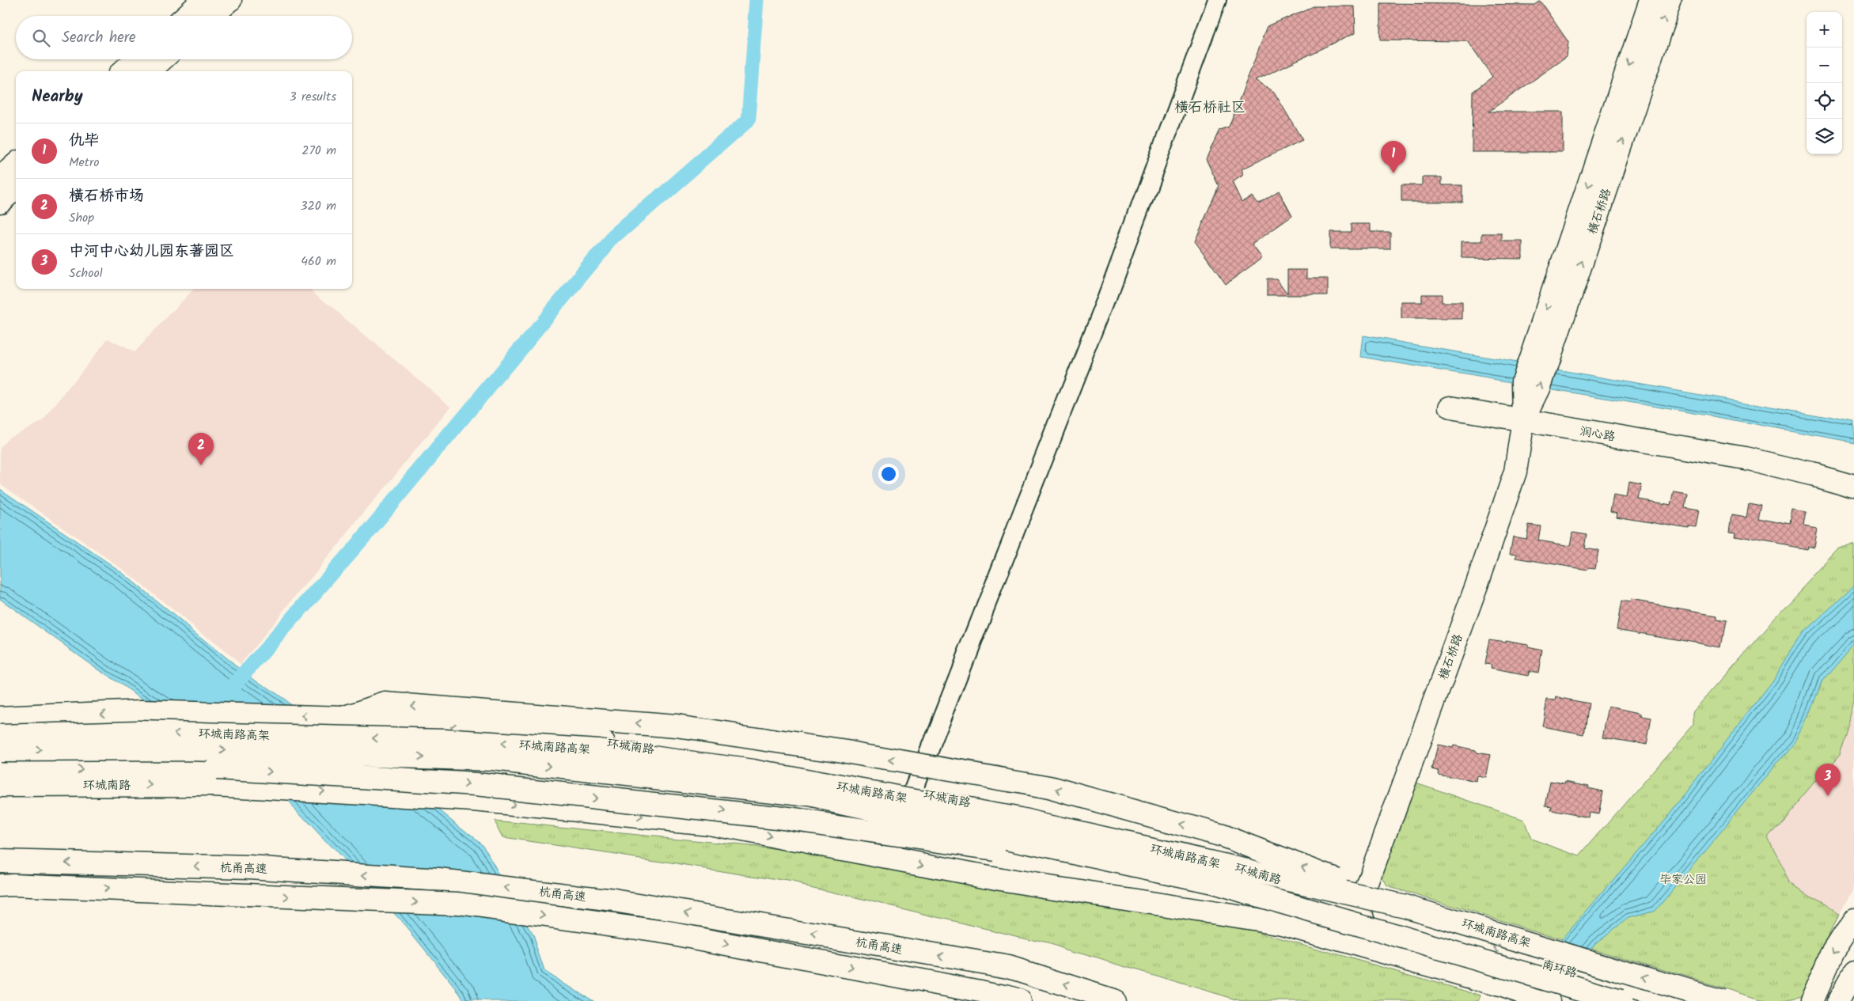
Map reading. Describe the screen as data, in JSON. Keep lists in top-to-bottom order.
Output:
{
  "streets": {
    "main road": [
      "横石桥路",
      "润心路",
      "环城南路高架",
      "环城南路",
      "杭甬高速",
      "南环路"
    ]
  },
  "crossings": [
    ["横石桥路", "润心路"],
    ["环城南路", "南环路"]
  ],
  "districts": ["横石桥社区"],
  "parks": ["毕家公园"],
  "page": {
    "map_buttons": ["+", "−"],
    "search": "Search here",
    "heading": ["Nearby", "3 results"],
    "list": [
      {
        "mark": "1",
        "name": "仇毕",
        "note": "Metro",
        "value": "270 m"
      },
      {
        "mark": "2",
        "name": "横石桥市场",
        "note": "Shop",
        "value": "320 m"
      },
      {
        "mark": "3",
        "name": "中河中心幼儿园东著园区",
        "note": "School",
        "value": "460 m"
      }
    ],
    "pins": ["1", "2", "3"]
  }
}
